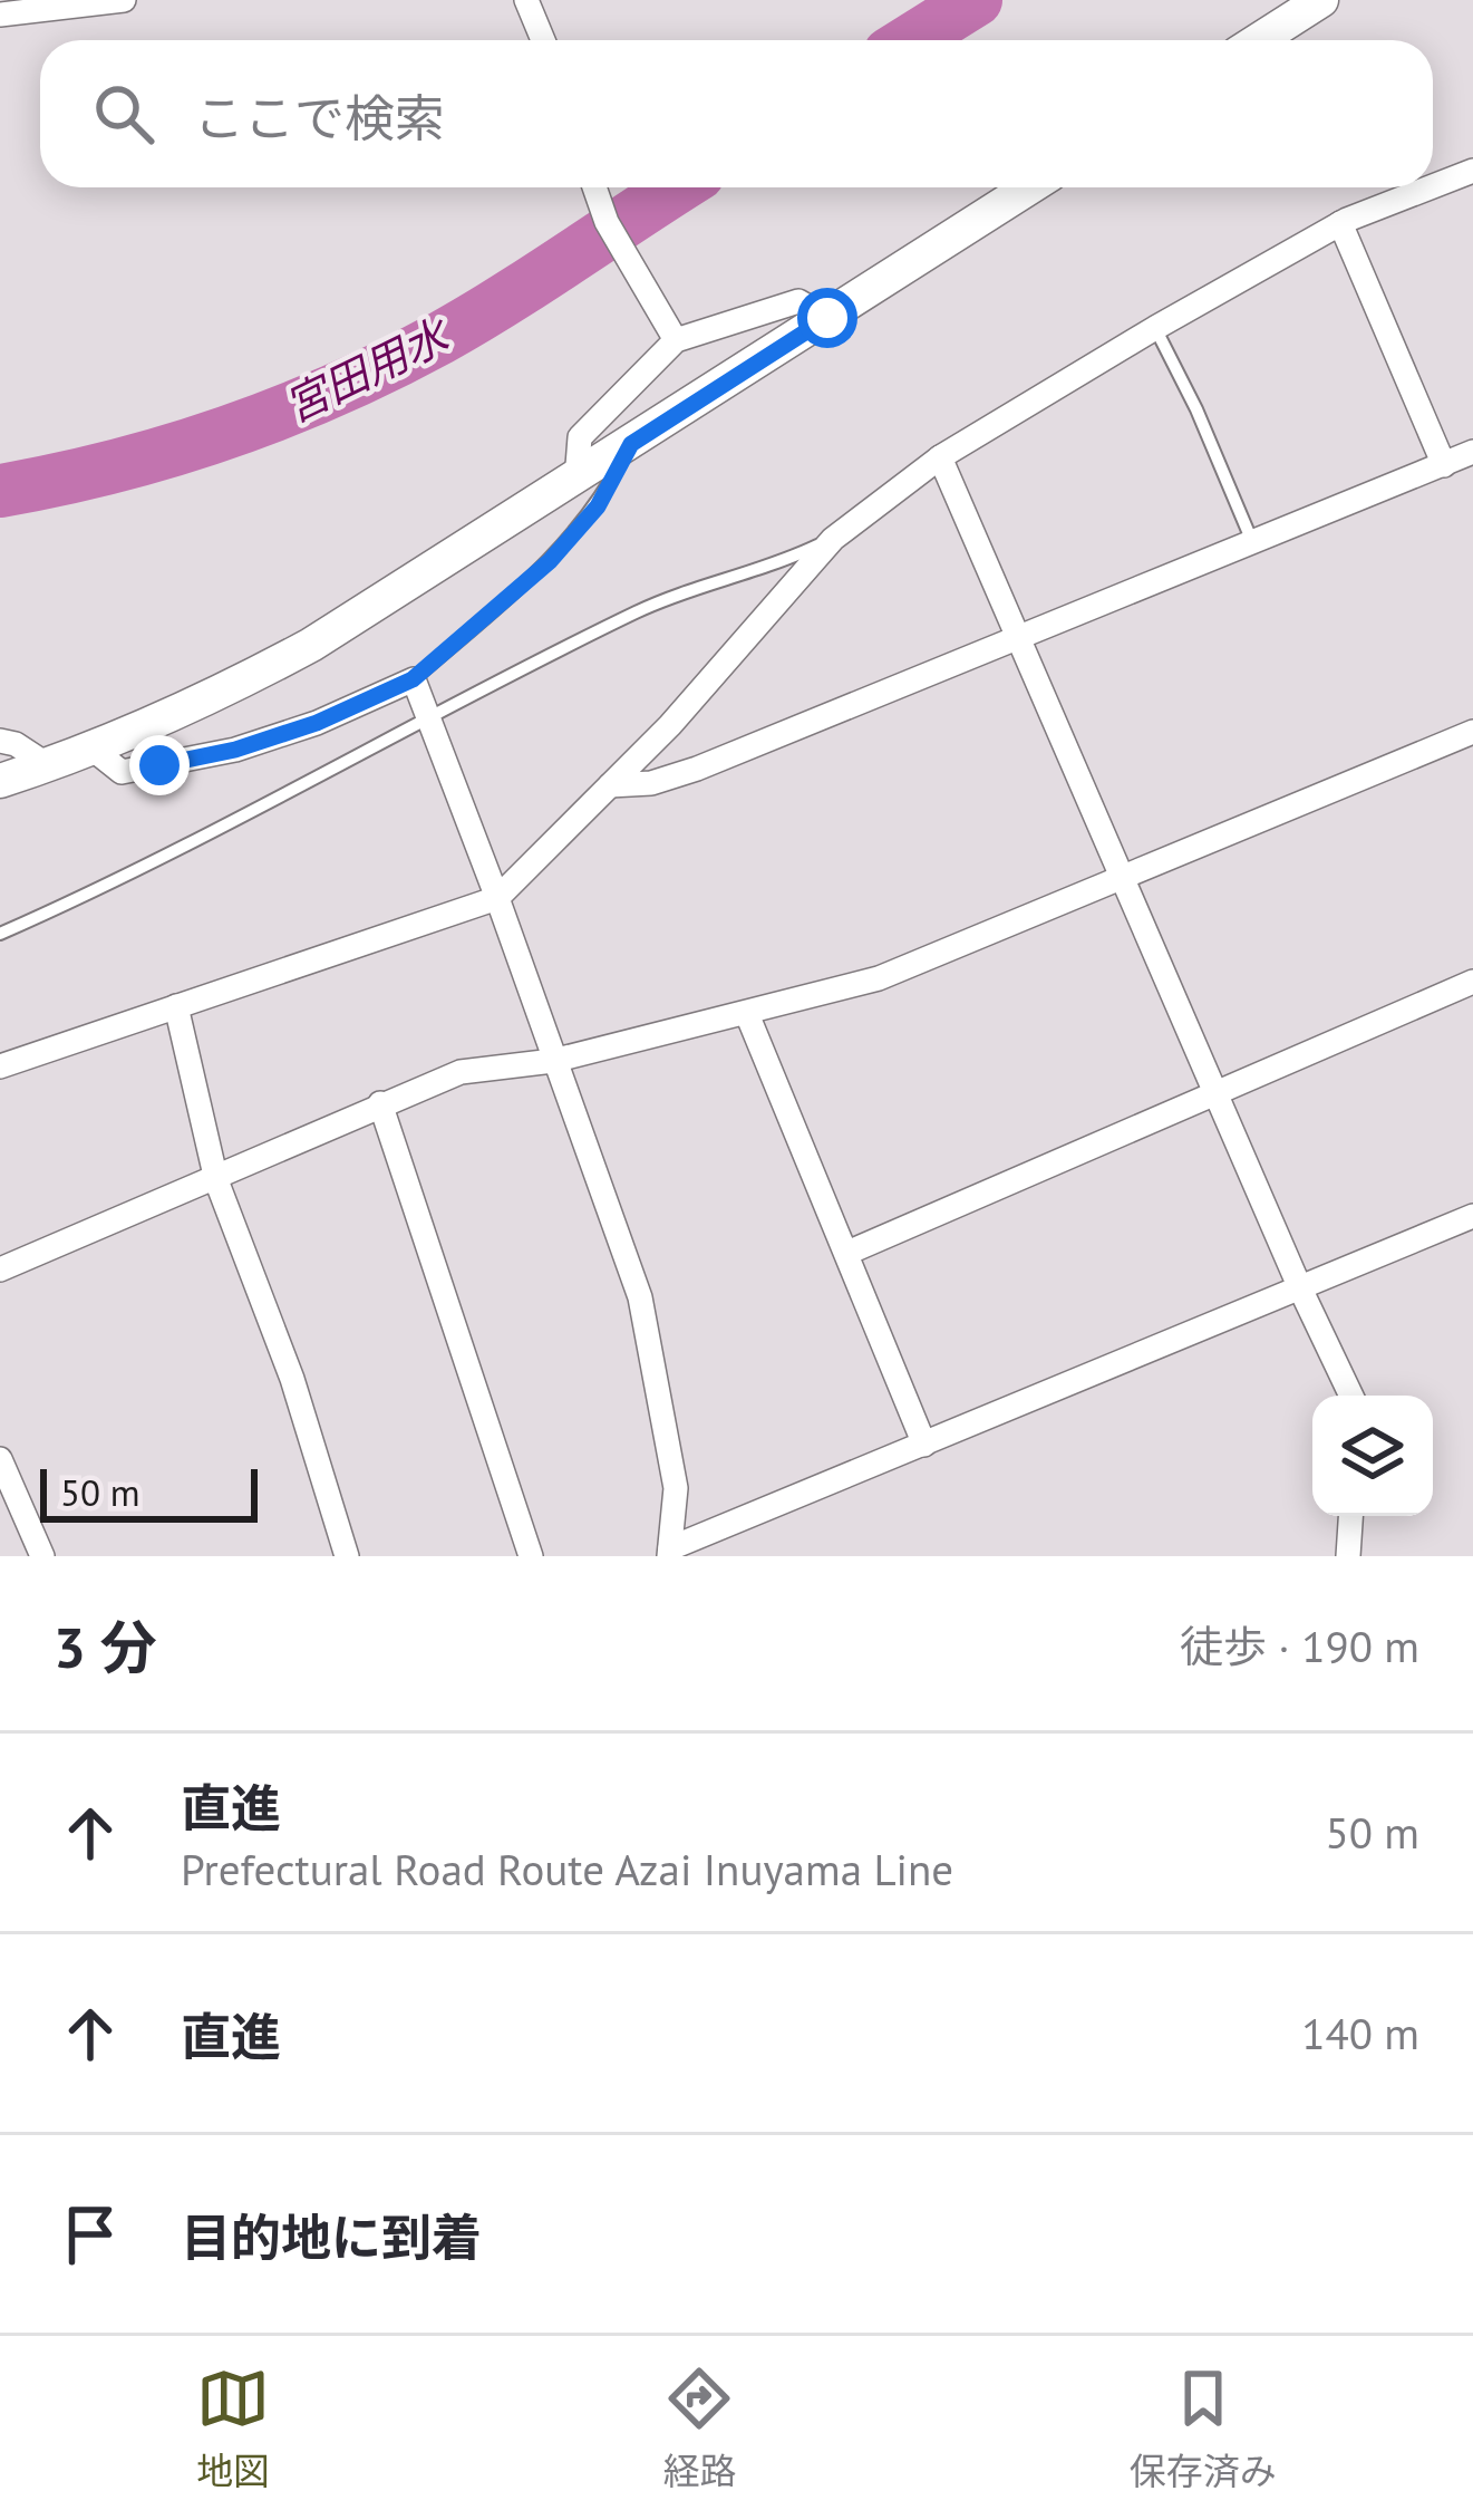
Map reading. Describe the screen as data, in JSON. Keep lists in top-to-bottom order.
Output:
{
  "water": ["宮田用水"],
  "scale_bar": "50 m",
  "page": {
    "search": "ここで検索",
    "scale": "50 m",
    "heading": ["3 分", "徒歩 · 190 m"],
    "list": [
      ["直進", "Prefectural Road Route Azai Inuyama Line", "50 m"],
      ["直進", "140 m"],
      "目的地に到着"
    ],
    "nav": ["地図", "経路", "保存済み"]
  }
}
